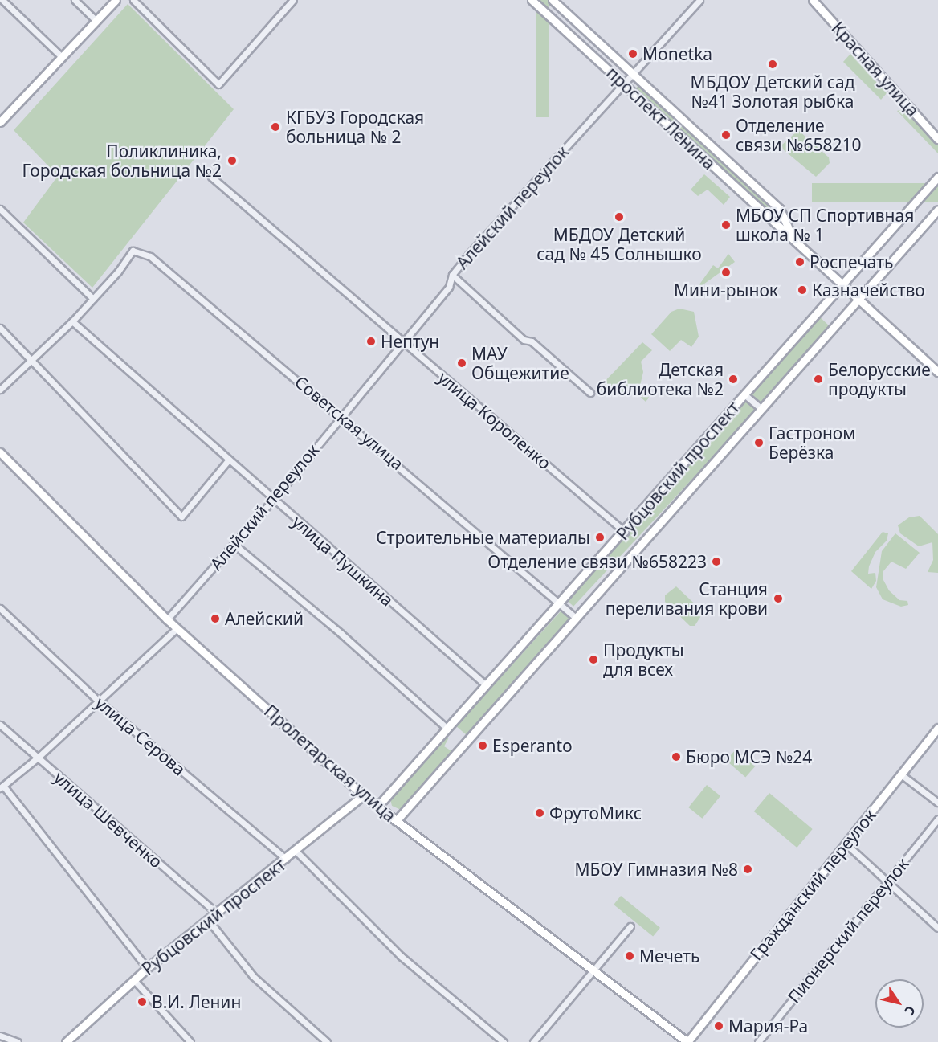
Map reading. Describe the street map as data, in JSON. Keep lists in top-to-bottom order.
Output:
{
  "streets": {
    "street": [
      "Красная улица",
      "проспект Ленина",
      "Алейский переулок",
      "улица Короленко",
      "Советская улица",
      "Рубцовский проспект",
      "улица Пушкина",
      "улица Серова",
      "Пролетарская улица",
      "улица Шевченко",
      "Гражданский переулок",
      "Пионерский переулок"
    ]
  },
  "crossings": [
    ["проспект Ленина", "Алейский переулок"],
    ["проспект Ленина", "Рубцовский проспект"],
    ["Алейский переулок", "улица Короленко"],
    ["Алейский переулок", "Советская улица"],
    ["Алейский переулок", "улица Пушкина"],
    ["Алейский переулок", "Пролетарская улица"],
    ["улица Короленко", "Рубцовский проспект"],
    ["Советская улица", "Рубцовский проспект"],
    ["Рубцовский проспект", "улица Пушкина"],
    ["Рубцовский проспект", "улица Серова"],
    ["Рубцовский проспект", "Пролетарская улица"],
    ["Рубцовский проспект", "улица Шевченко"],
    ["Пролетарская улица", "Гражданский переулок"]
  ],
  "places": [
    "Monetka",
    "МБДОУ Детский сад №41 Золотая рыбка",
    "КГБУЗ Городская больница № 2",
    "Отделение связи №658210",
    "Поликлиника, Городская больница №2",
    "МБДОУ Детский сад № 45 Солнышко",
    "МБОУ СП Спортивная школа № 1",
    "Роспечать",
    "Мини-рынок",
    "Казначейство",
    "Нептун",
    "МАУ Общежитие",
    "Детская библиотека №2",
    "Белорусские продукты",
    "Гастроном Берёзка",
    "Строительные материалы",
    "Отделение связи №658223",
    "Станция переливания крови",
    "Алейский",
    "Продукты для всех",
    "Esperanto",
    "Бюро МСЭ №24",
    "ФрутоМикс",
    "МБОУ Гимназия №8",
    "Мечеть",
    "В.И. Ленин",
    "Мария-Ра"
  ],
  "north": "bottom right"
}
